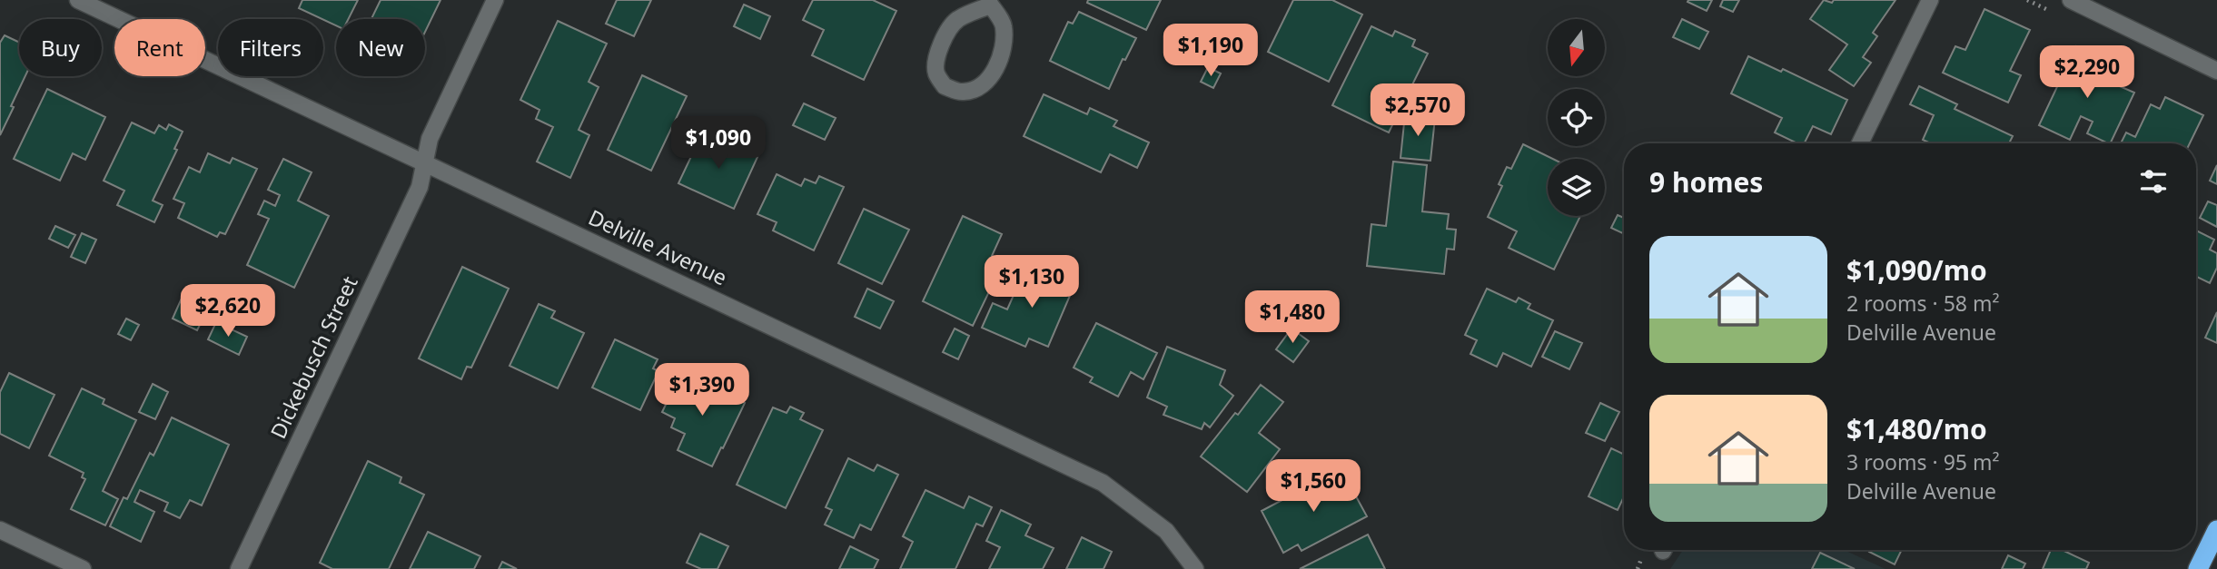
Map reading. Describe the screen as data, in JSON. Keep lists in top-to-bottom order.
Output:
{
  "streets": {
    "street": ["Delville Avenue", "Dickebusch Street"]
  },
  "crossings": [
    ["Delville Avenue", "Dickebusch Street"]
  ],
  "north": "bottom",
  "page": {
    "chip": [
      "Buy",
      "Rent",
      "Filters",
      "New"
    ],
    "price": [
      "$1,190",
      "$2,290",
      "$2,570",
      "$1,090",
      "$1,130",
      "$2,620",
      "$1,480",
      "$1,390",
      "$1,560"
    ],
    "heading": "9 homes",
    "list": [
      {
        "name": "$1,090/mo",
        "note": "2 rooms · 58 m² · Delville Avenue"
      },
      {
        "name": "$1,480/mo",
        "note": "3 rooms · 95 m² · Delville Avenue"
      }
    ]
  }
}
